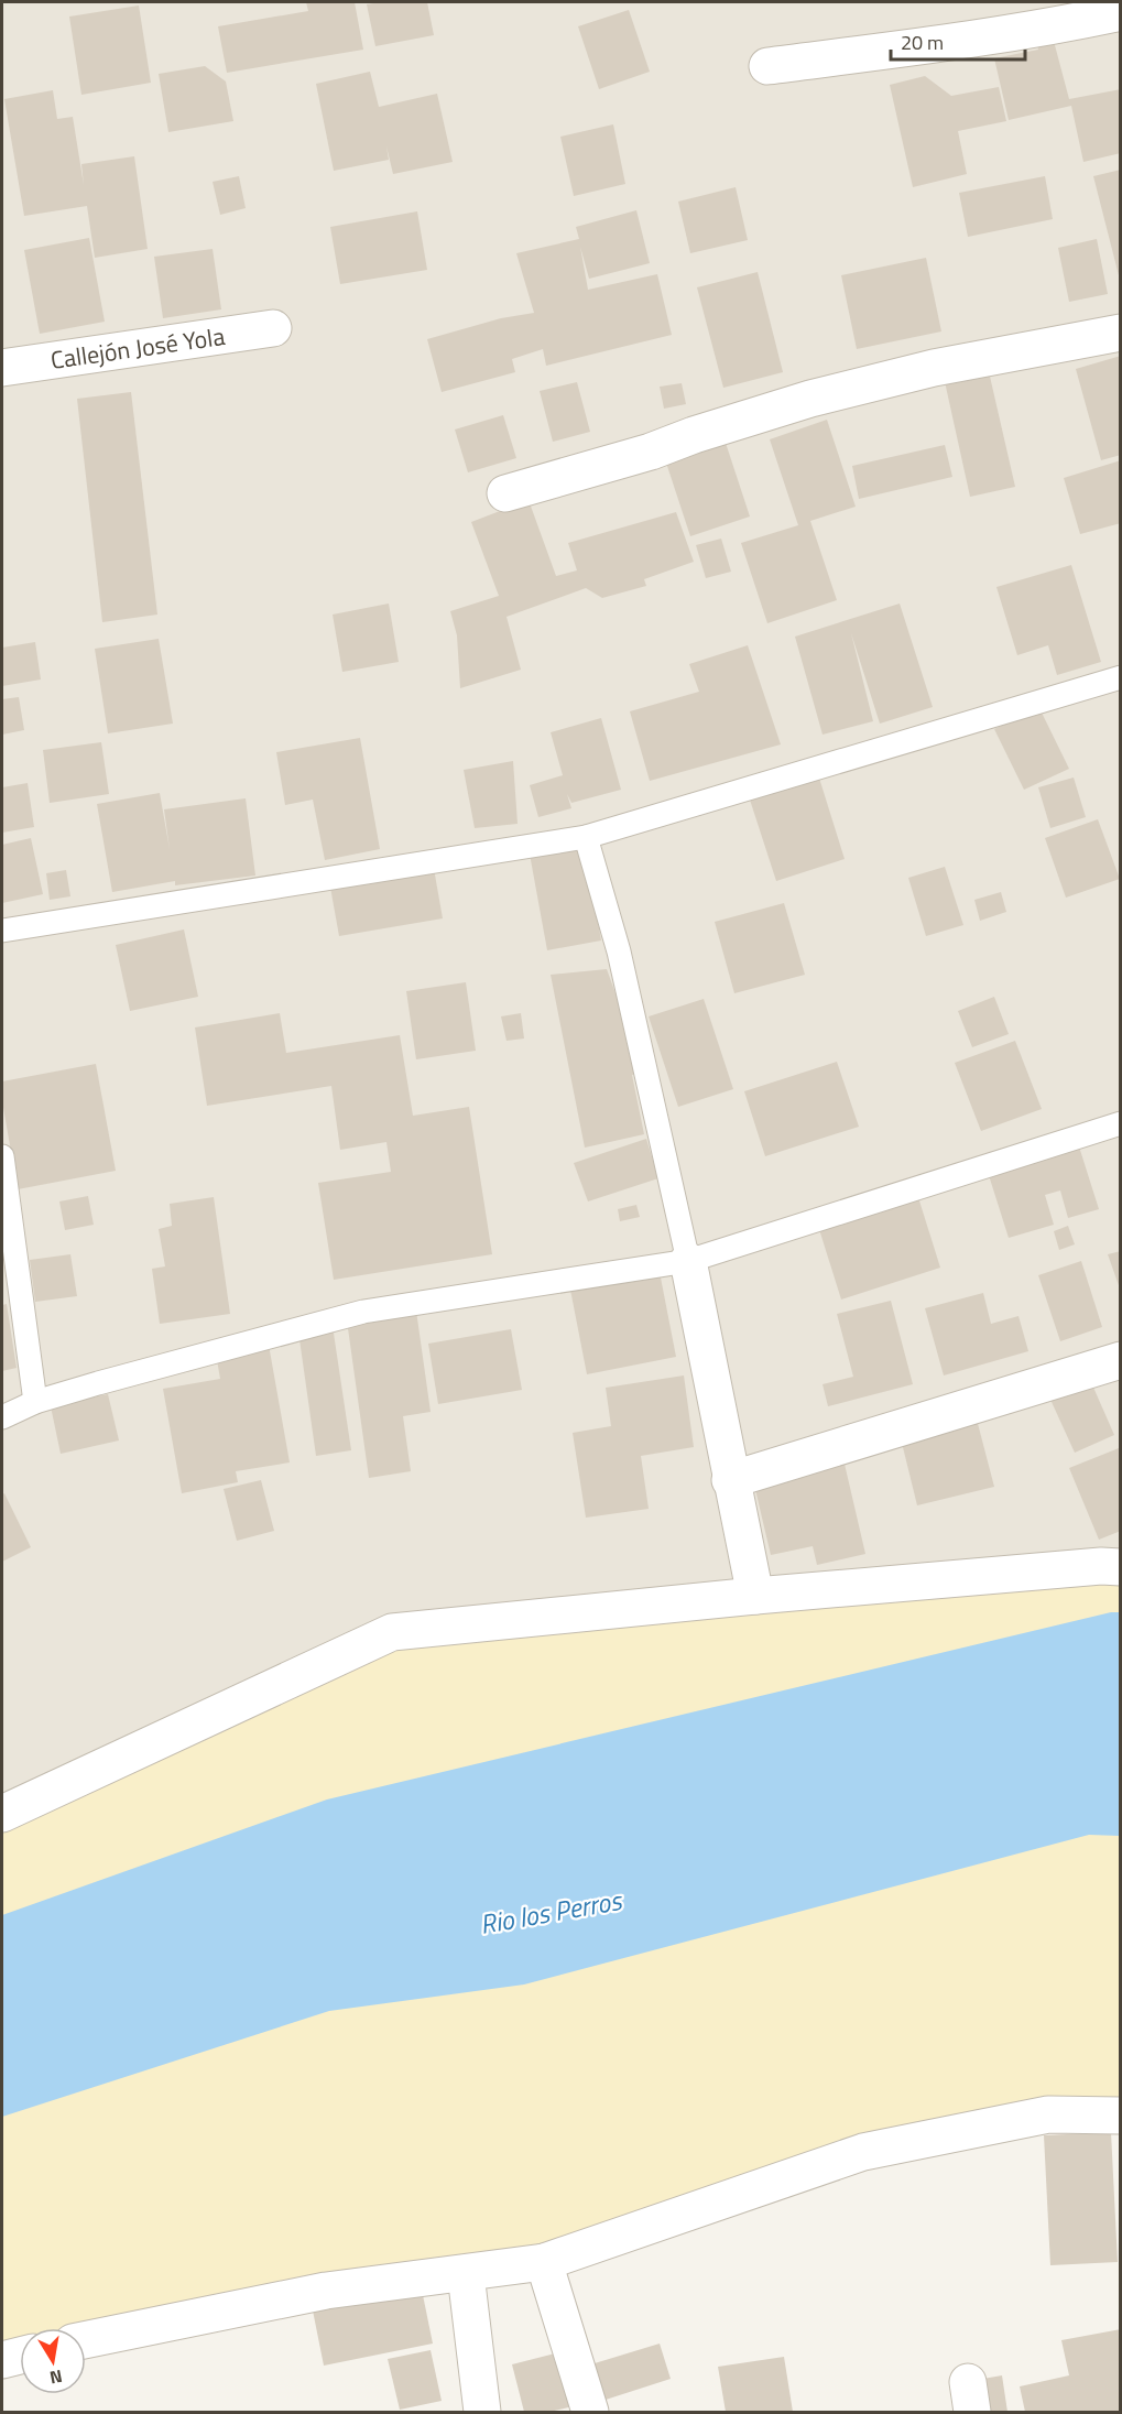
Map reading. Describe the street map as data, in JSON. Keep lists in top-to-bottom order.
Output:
{
  "streets": {
    "street": ["Callejón José Yola"]
  },
  "water": ["Rio los Perros"],
  "scale_bar": "20 m",
  "north": "bottom"
}
